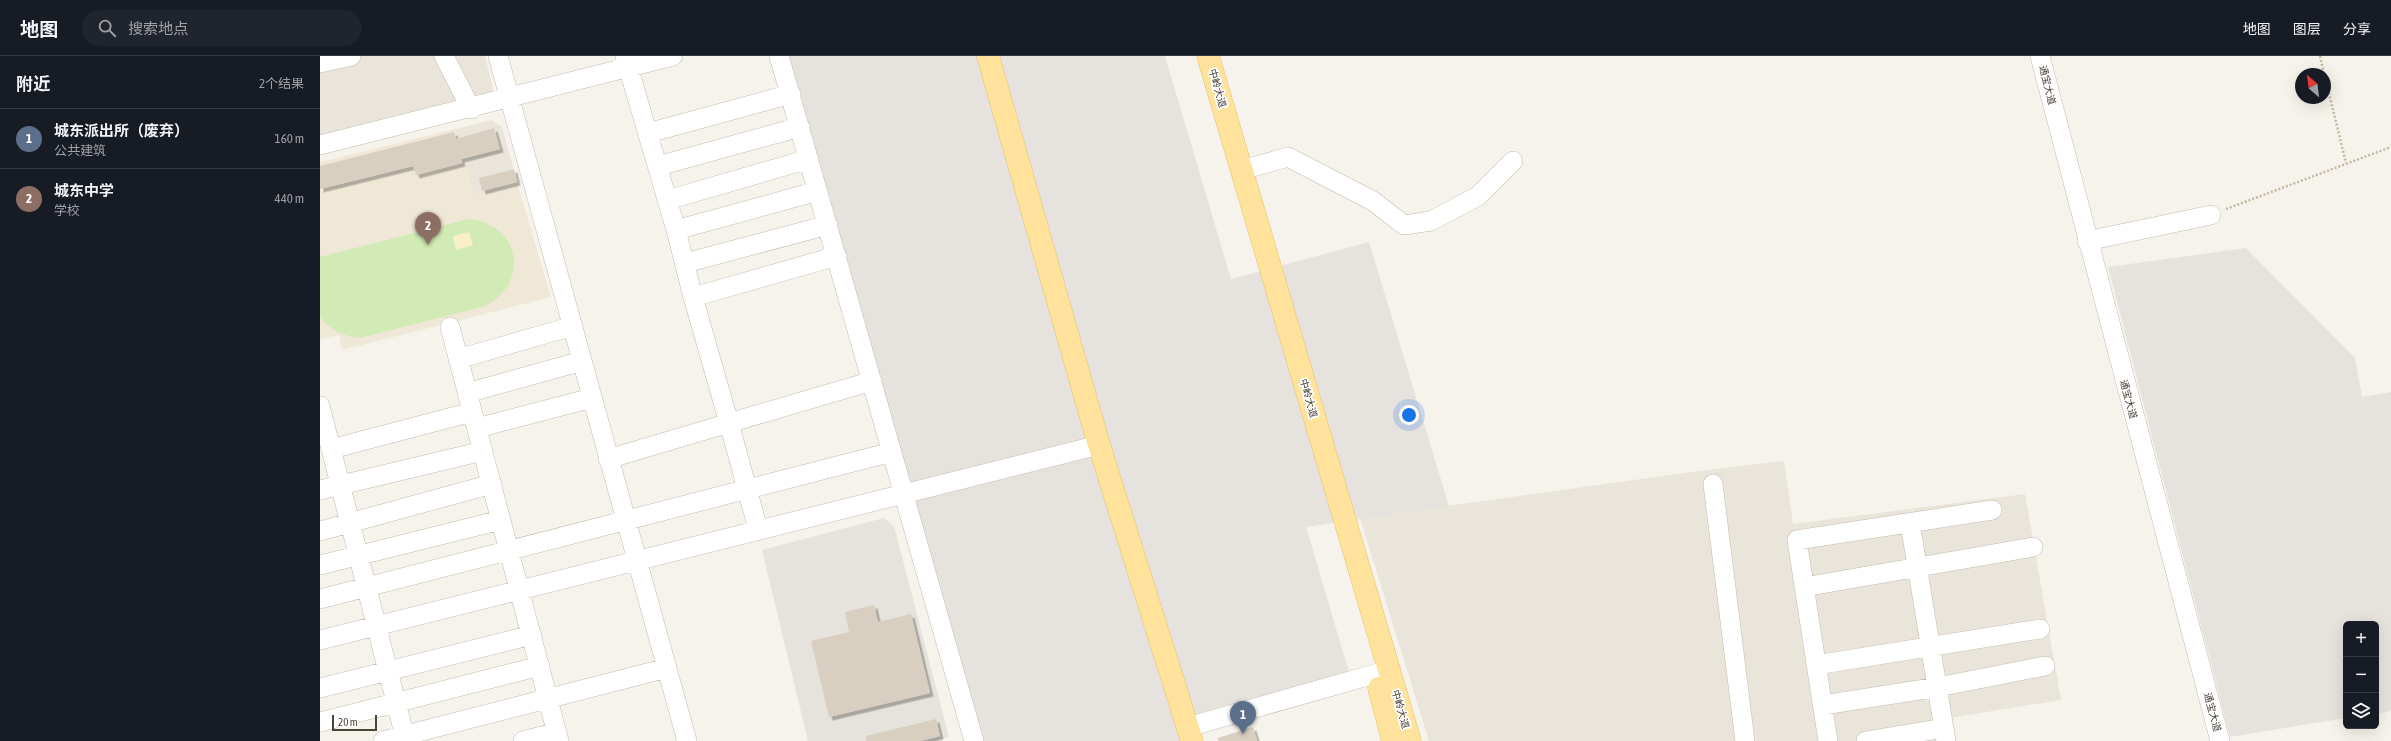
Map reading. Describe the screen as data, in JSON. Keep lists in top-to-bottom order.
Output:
{
  "streets": {
    "main road": ["中岭大道"],
    "street": ["通宝大道"]
  },
  "scale_bar": "20 m",
  "north": "top left",
  "page": {
    "header": "地图",
    "search": "搜索地点",
    "nav": ["地图", "图层", "分享"],
    "heading": ["附近", "2个结果"],
    "list": [
      {
        "mark": "1",
        "name": "城东派出所（废弃）",
        "note": "公共建筑",
        "value": "160 m"
      },
      {
        "mark": "2",
        "name": "城东中学",
        "note": "学校",
        "value": "440 m"
      }
    ],
    "pins": ["2", "1"],
    "map_buttons": ["+", "−"],
    "scale": "20 m"
  }
}
